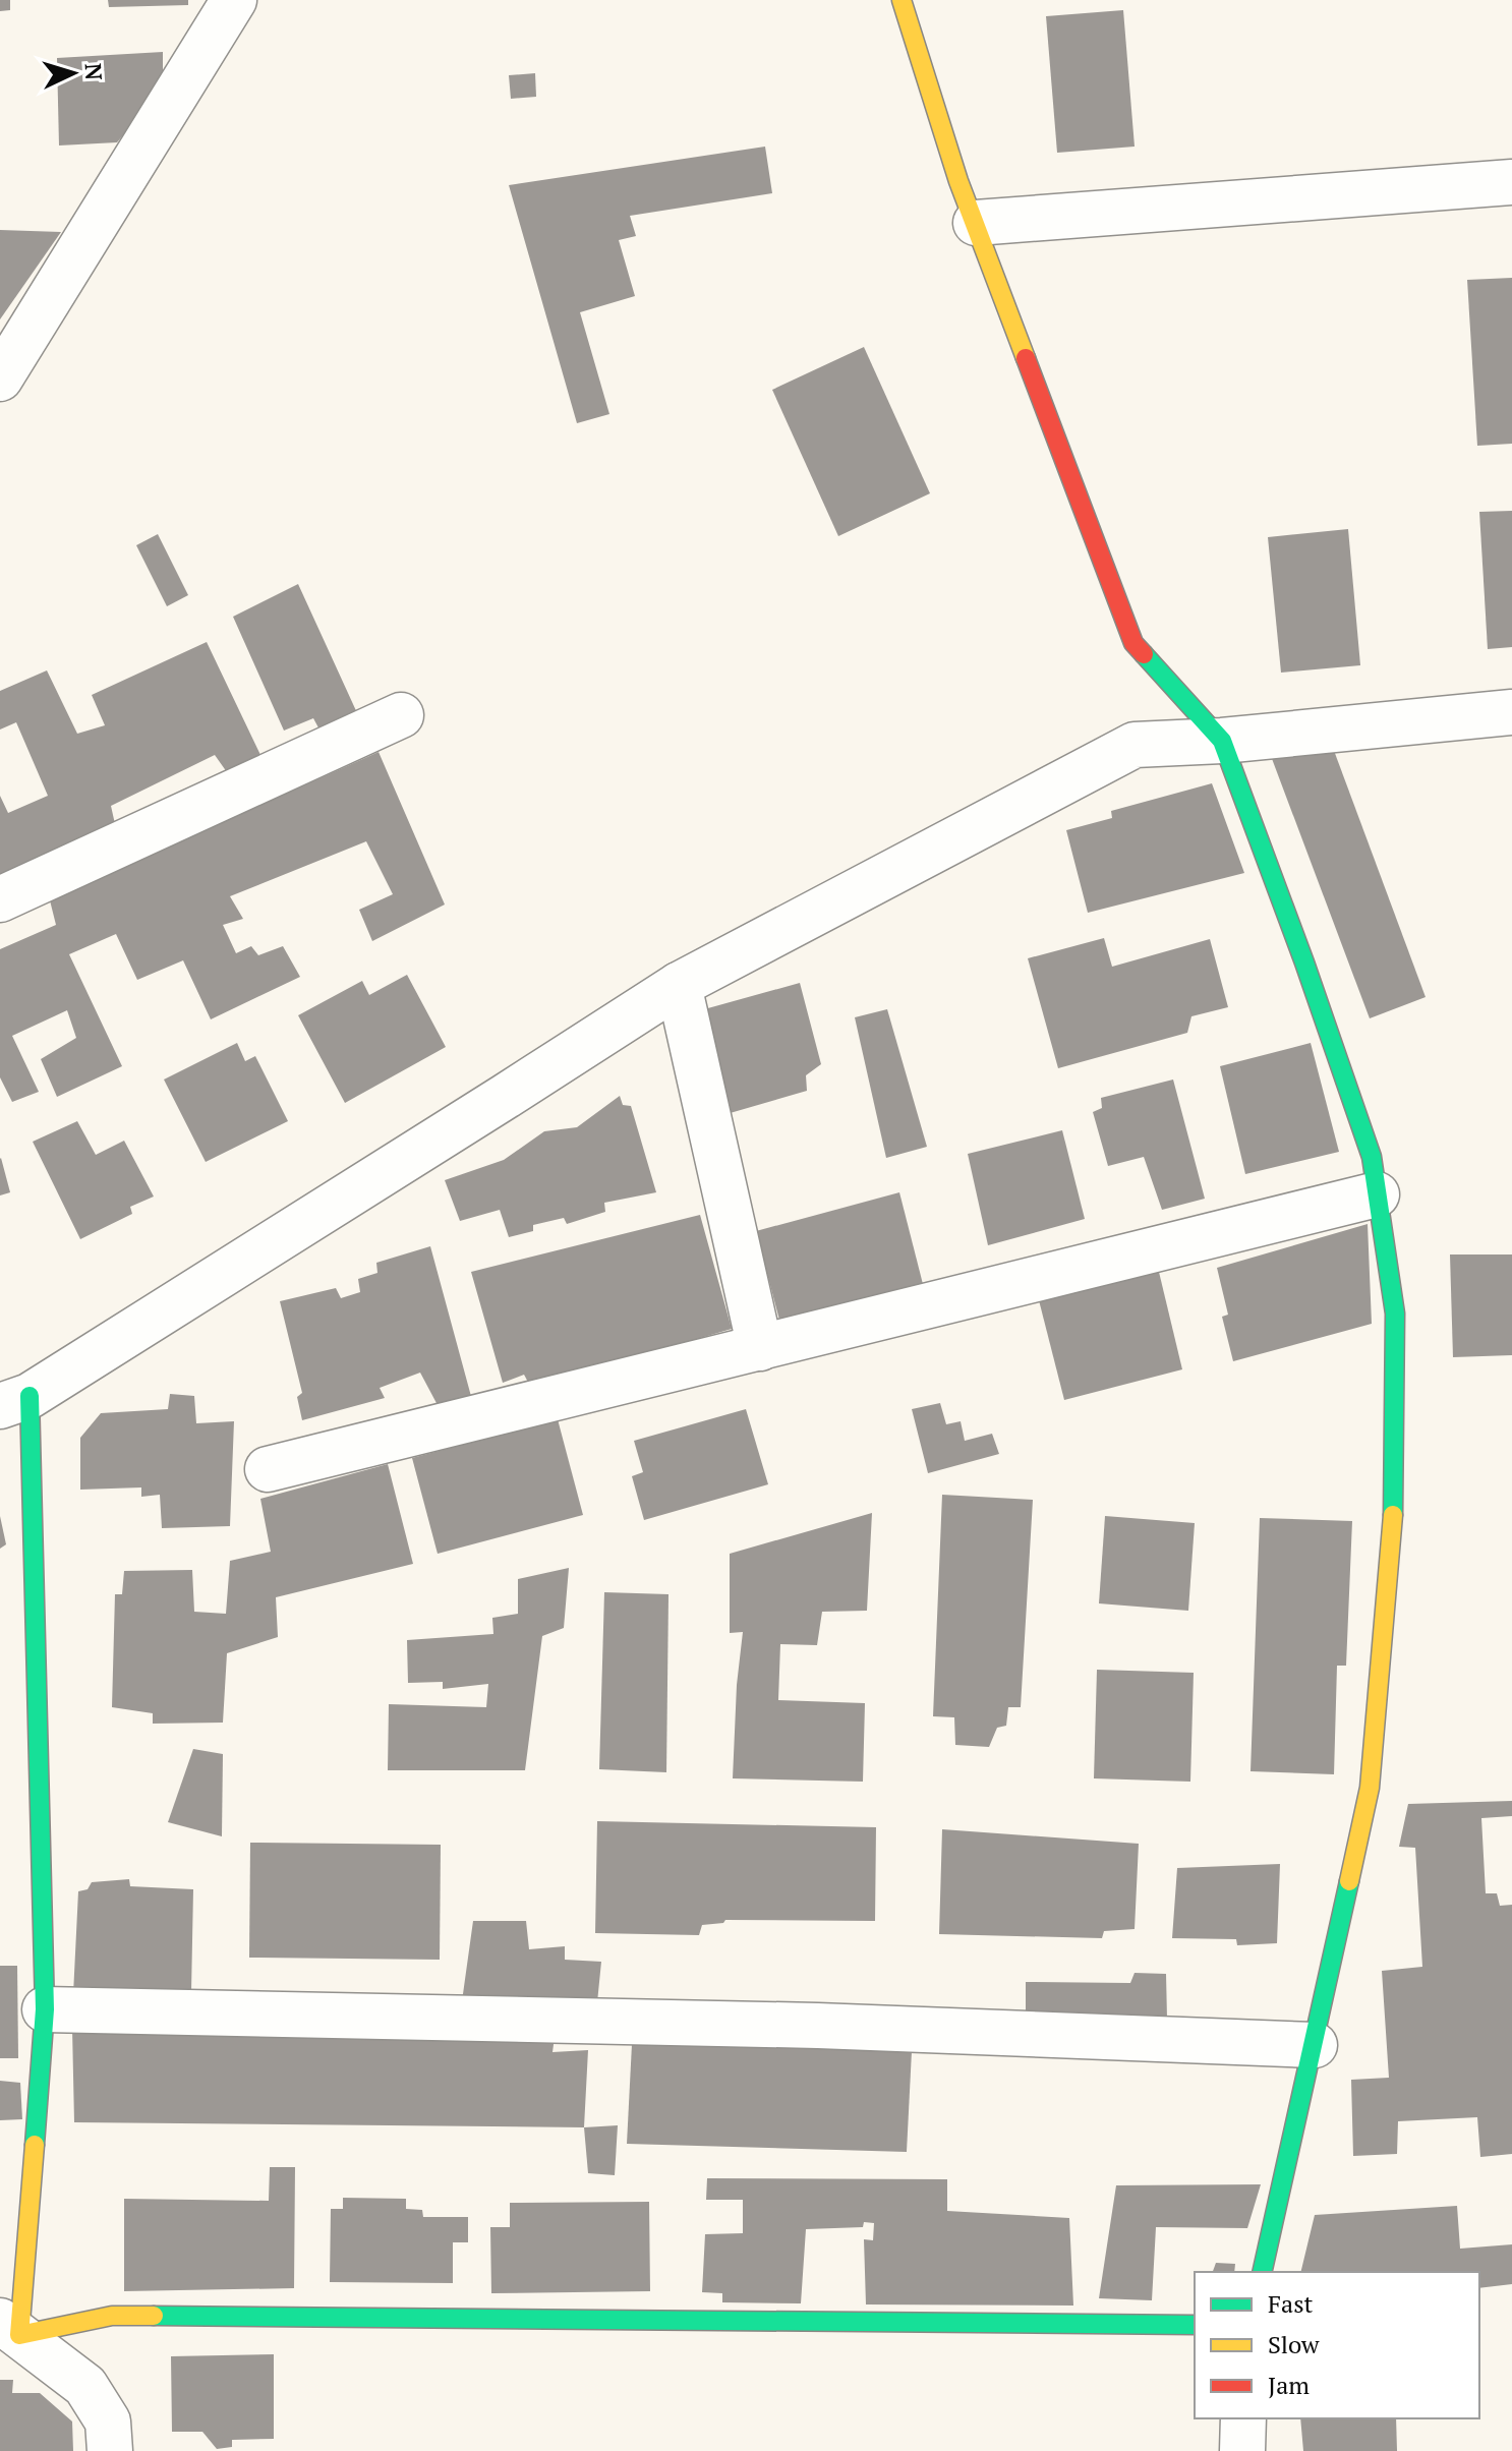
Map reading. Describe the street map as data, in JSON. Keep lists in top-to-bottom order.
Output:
{
  "legend": ["Fast", "Slow", "Jam"],
  "north": "right"
}
